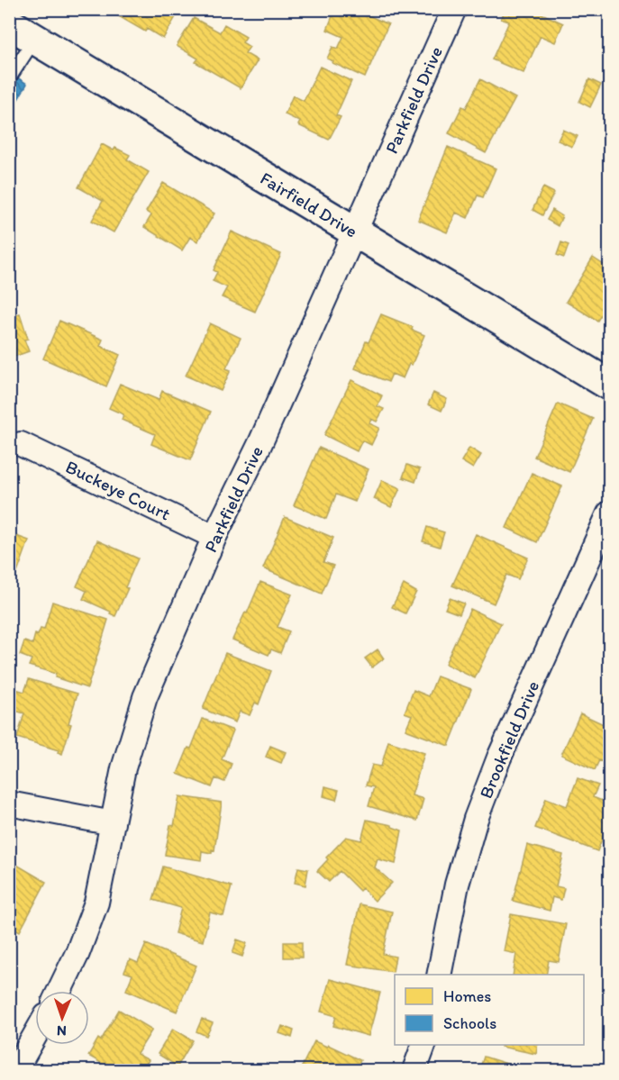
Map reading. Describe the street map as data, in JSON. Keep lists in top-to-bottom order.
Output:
{
  "streets": {
    "street": [
      "Parkfield Drive",
      "Fairfield Drive",
      "Buckeye Court",
      "Brookfield Drive"
    ]
  },
  "crossings": [
    ["Parkfield Drive", "Fairfield Drive"],
    ["Parkfield Drive", "Buckeye Court"]
  ],
  "legend": ["Homes", "Schools"],
  "north": "bottom"
}
